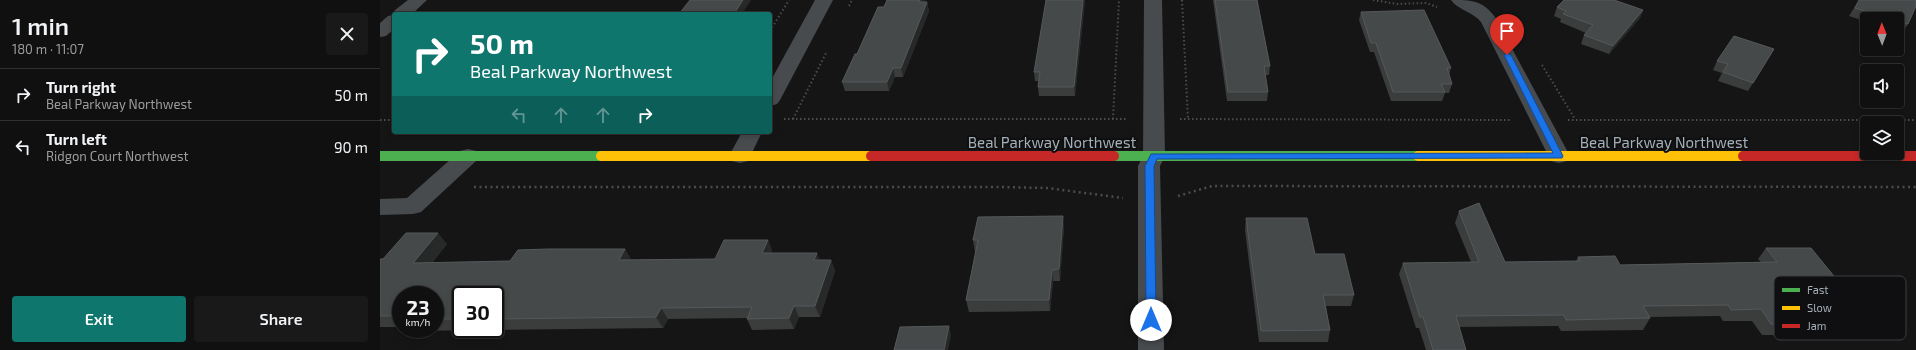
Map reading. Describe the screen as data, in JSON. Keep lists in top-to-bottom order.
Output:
{
  "streets": {
    "main road": ["Beal Parkway Northwest"]
  },
  "legend": ["Fast", "Slow", "Jam"],
  "north": "top",
  "page": {
    "heading": ["1 min", "180 m · 11:07"],
    "turn": ["50 m", "Beal Parkway Northwest"],
    "list": [
      {
        "name": "Turn right",
        "note": "Beal Parkway Northwest",
        "value": "50 m"
      },
      {
        "name": "Turn left",
        "note": "Ridgon Court Northwest",
        "value": "90 m"
      }
    ],
    "speed": "23 km/h",
    "limit": "30",
    "buttons": ["Exit", "Share"]
  }
}
